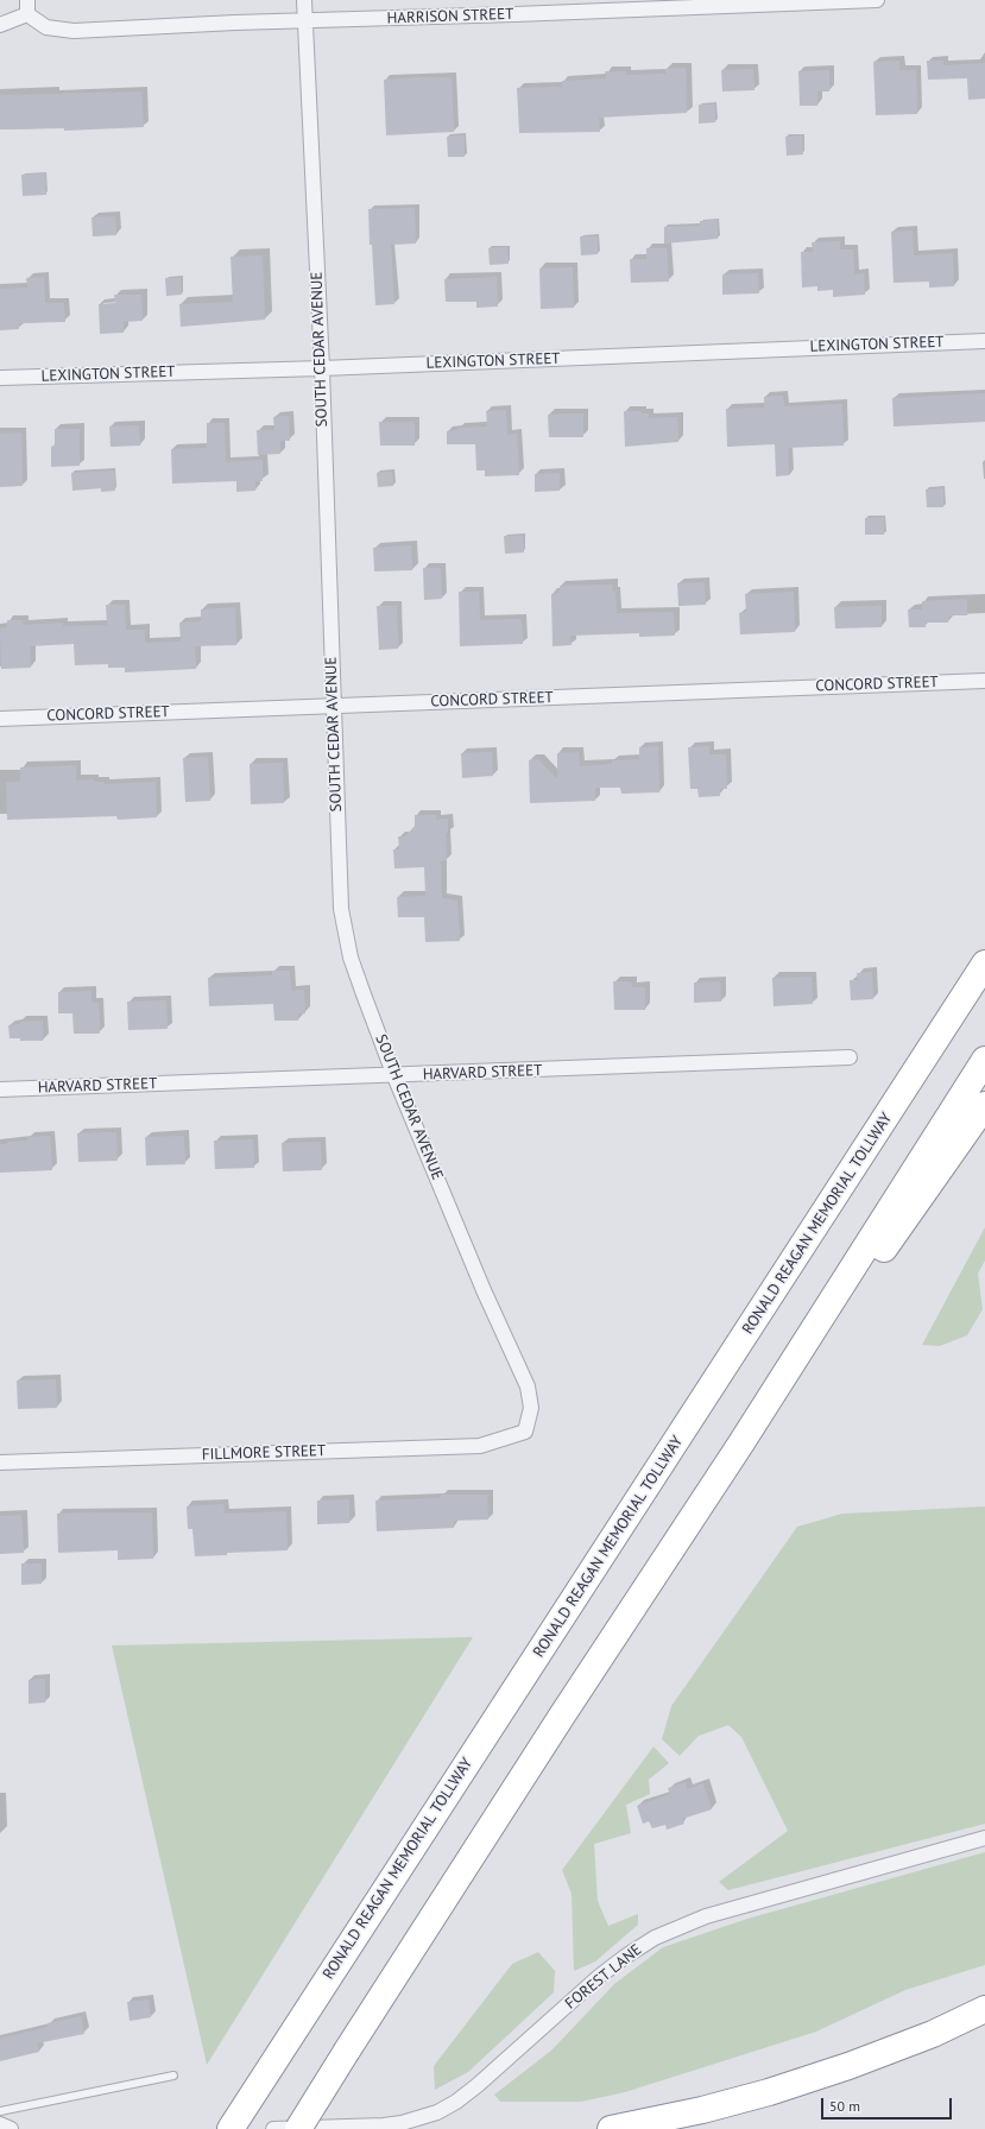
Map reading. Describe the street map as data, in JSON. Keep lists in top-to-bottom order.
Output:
{
  "streets": {
    "highway": ["RONALD REAGAN MEMORIAL TOLLWAY"],
    "street": [
      "HARRISON STREET",
      "LEXINGTON STREET",
      "SOUTH CEDAR AVENUE",
      "CONCORD STREET",
      "HARVARD STREET",
      "FILLMORE STREET",
      "FOREST LANE"
    ]
  },
  "crossings": [
    ["HARRISON STREET", "SOUTH CEDAR AVENUE"],
    ["LEXINGTON STREET", "SOUTH CEDAR AVENUE"],
    ["SOUTH CEDAR AVENUE", "CONCORD STREET"],
    ["SOUTH CEDAR AVENUE", "HARVARD STREET"],
    ["SOUTH CEDAR AVENUE", "FILLMORE STREET"]
  ],
  "scale_bar": "50 m"
}
